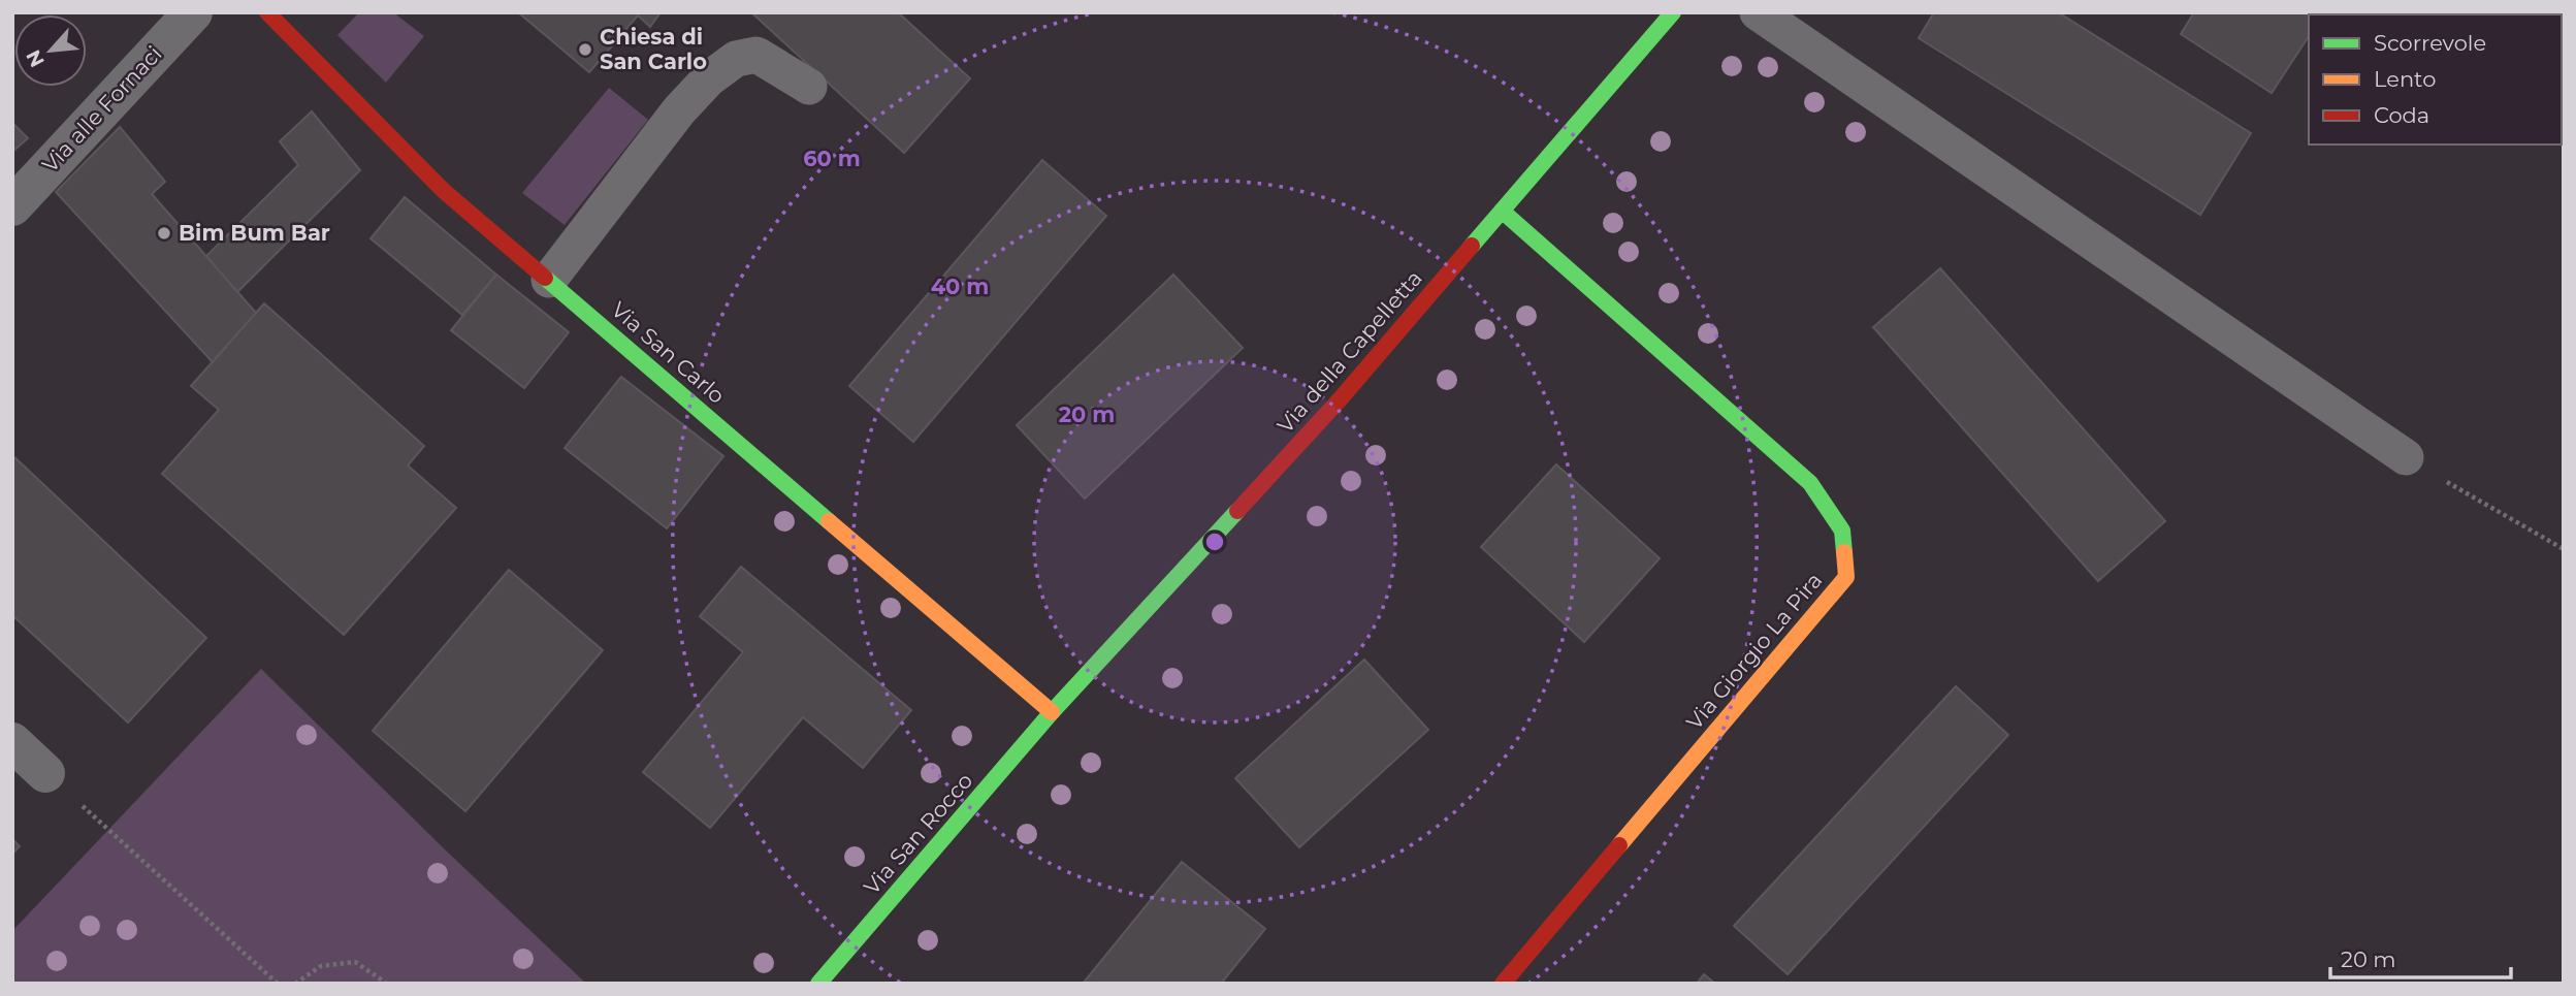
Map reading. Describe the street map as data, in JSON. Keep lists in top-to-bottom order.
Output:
{
  "streets": {
    "street": [
      "Via alle Fornaci",
      "Via della Capelletta",
      "Via San Carlo",
      "Via Giorgio La Pira",
      "Via San Rocco"
    ]
  },
  "crossings": [
    ["Via della Capelletta", "Via San Carlo"],
    ["Via della Capelletta", "Via Giorgio La Pira"],
    ["Via della Capelletta", "Via San Rocco"],
    ["Via San Carlo", "Via San Rocco"]
  ],
  "places": ["Chiesa di San Carlo", "Bim Bum Bar"],
  "legend": ["Scorrevole", "Lento", "Coda"],
  "scale_bar": "20 m",
  "north": "bottom left",
  "rings": ["60 m", "40 m", "20 m"]
}
